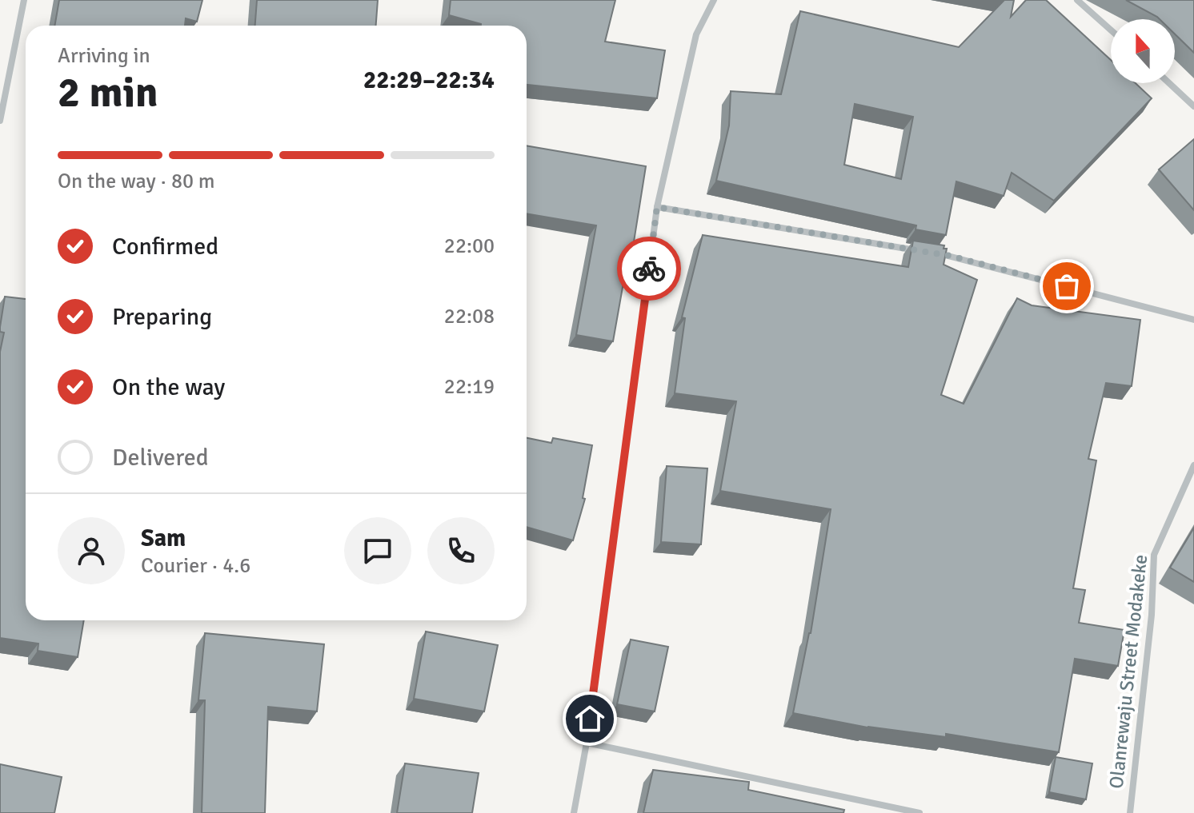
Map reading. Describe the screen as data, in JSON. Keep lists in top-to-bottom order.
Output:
{
  "streets": {
    "street": ["Olanrewaju Street Modakeke"]
  },
  "north": "top",
  "page": {
    "heading": ["2 min", "Arriving in", "22:29–22:34"],
    "panel": ["Sam", "Courier · 4.6"],
    "bar": "On the way · 80 m",
    "list": [
      ["Confirmed", "22:00"],
      ["Preparing", "22:08"],
      ["On the way", "22:19"],
      "Delivered"
    ]
  }
}
